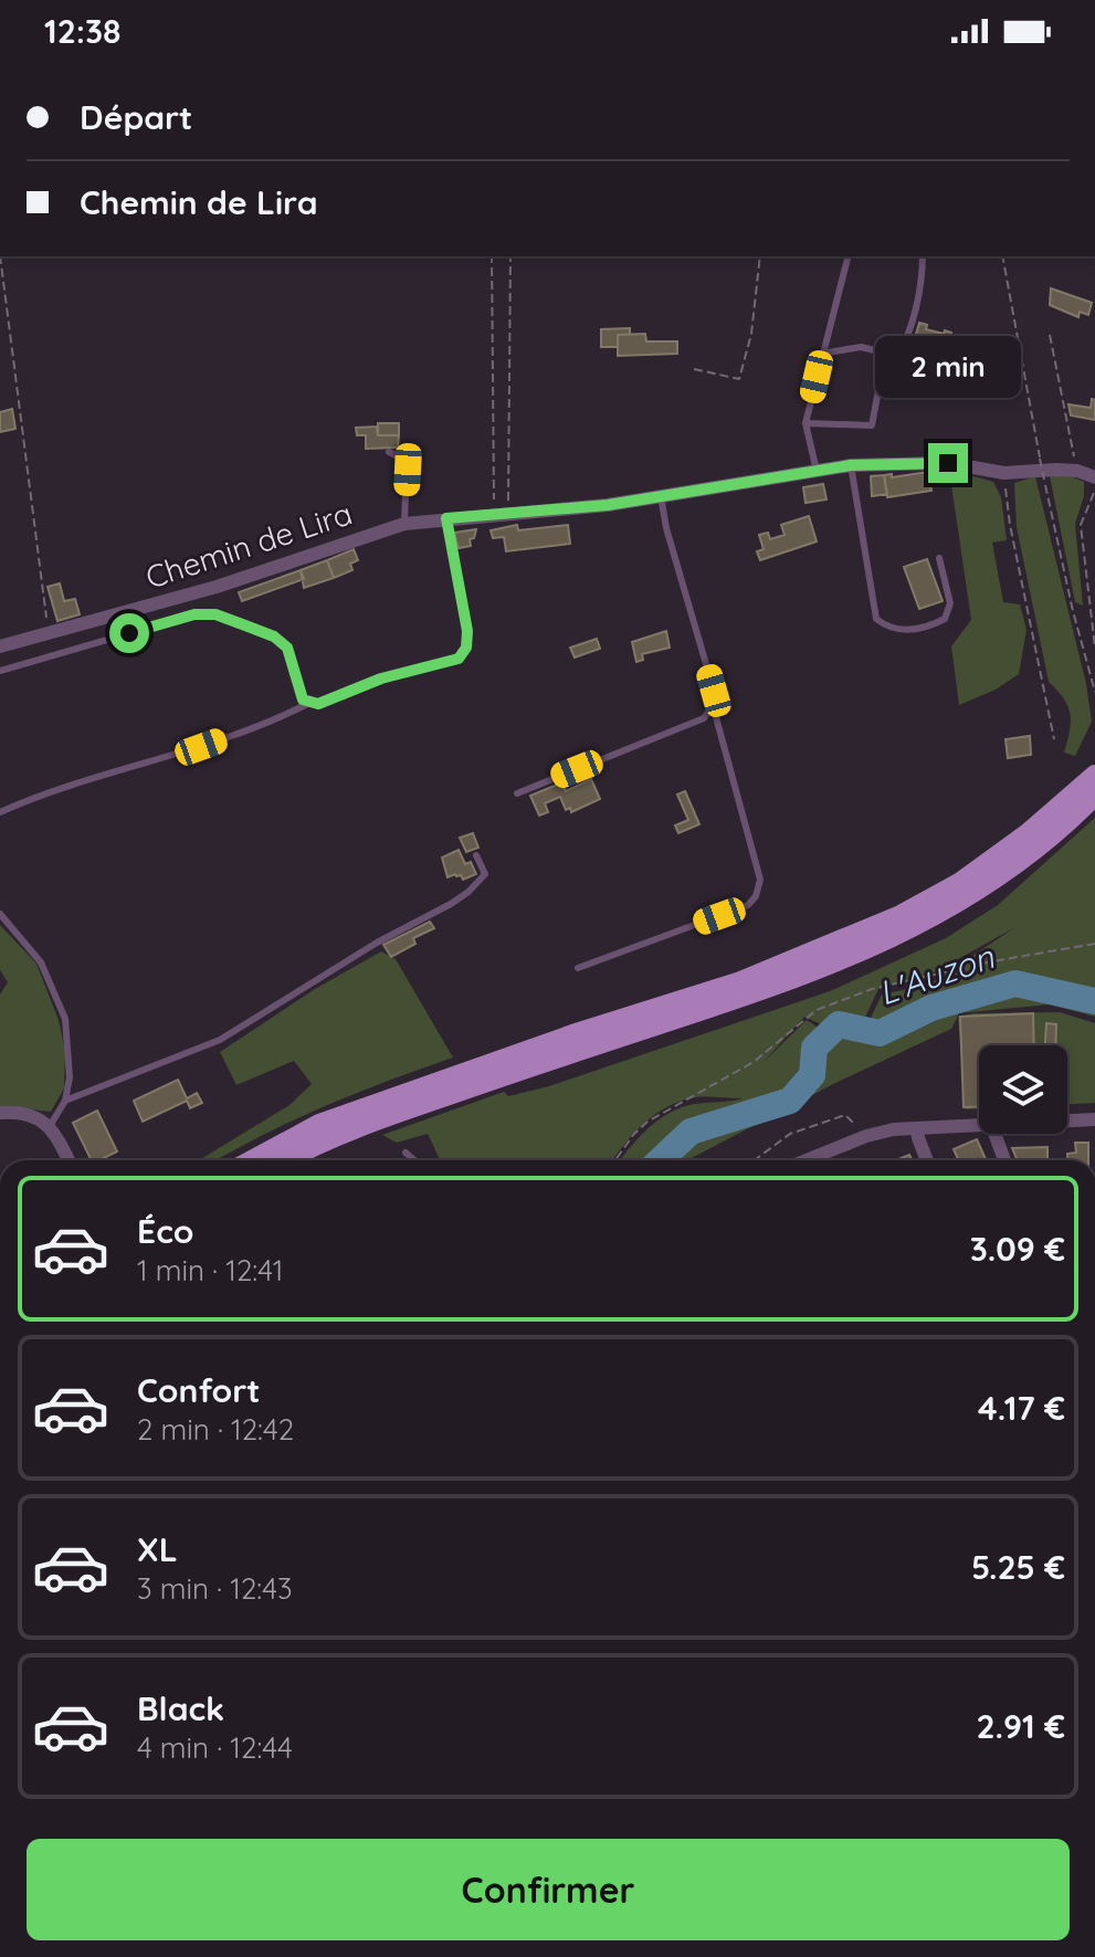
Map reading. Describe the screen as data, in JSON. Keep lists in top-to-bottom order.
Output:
{
  "streets": {
    "street": ["Chemin de Lira"]
  },
  "water": ["L'Auzon"],
  "page": {
    "status": "12:38",
    "banner": ["Départ", "Chemin de Lira"],
    "bubble": "2 min",
    "list": [
      {
        "name": "Éco",
        "note": "1 min · 12:41",
        "value": "3.09 €"
      },
      {
        "name": "Confort",
        "note": "2 min · 12:42",
        "value": "4.17 €"
      },
      {
        "name": "XL",
        "note": "3 min · 12:43",
        "value": "5.25 €"
      },
      {
        "name": "Black",
        "note": "4 min · 12:44",
        "value": "2.91 €"
      }
    ],
    "buttons": "Confirmer"
  }
}
